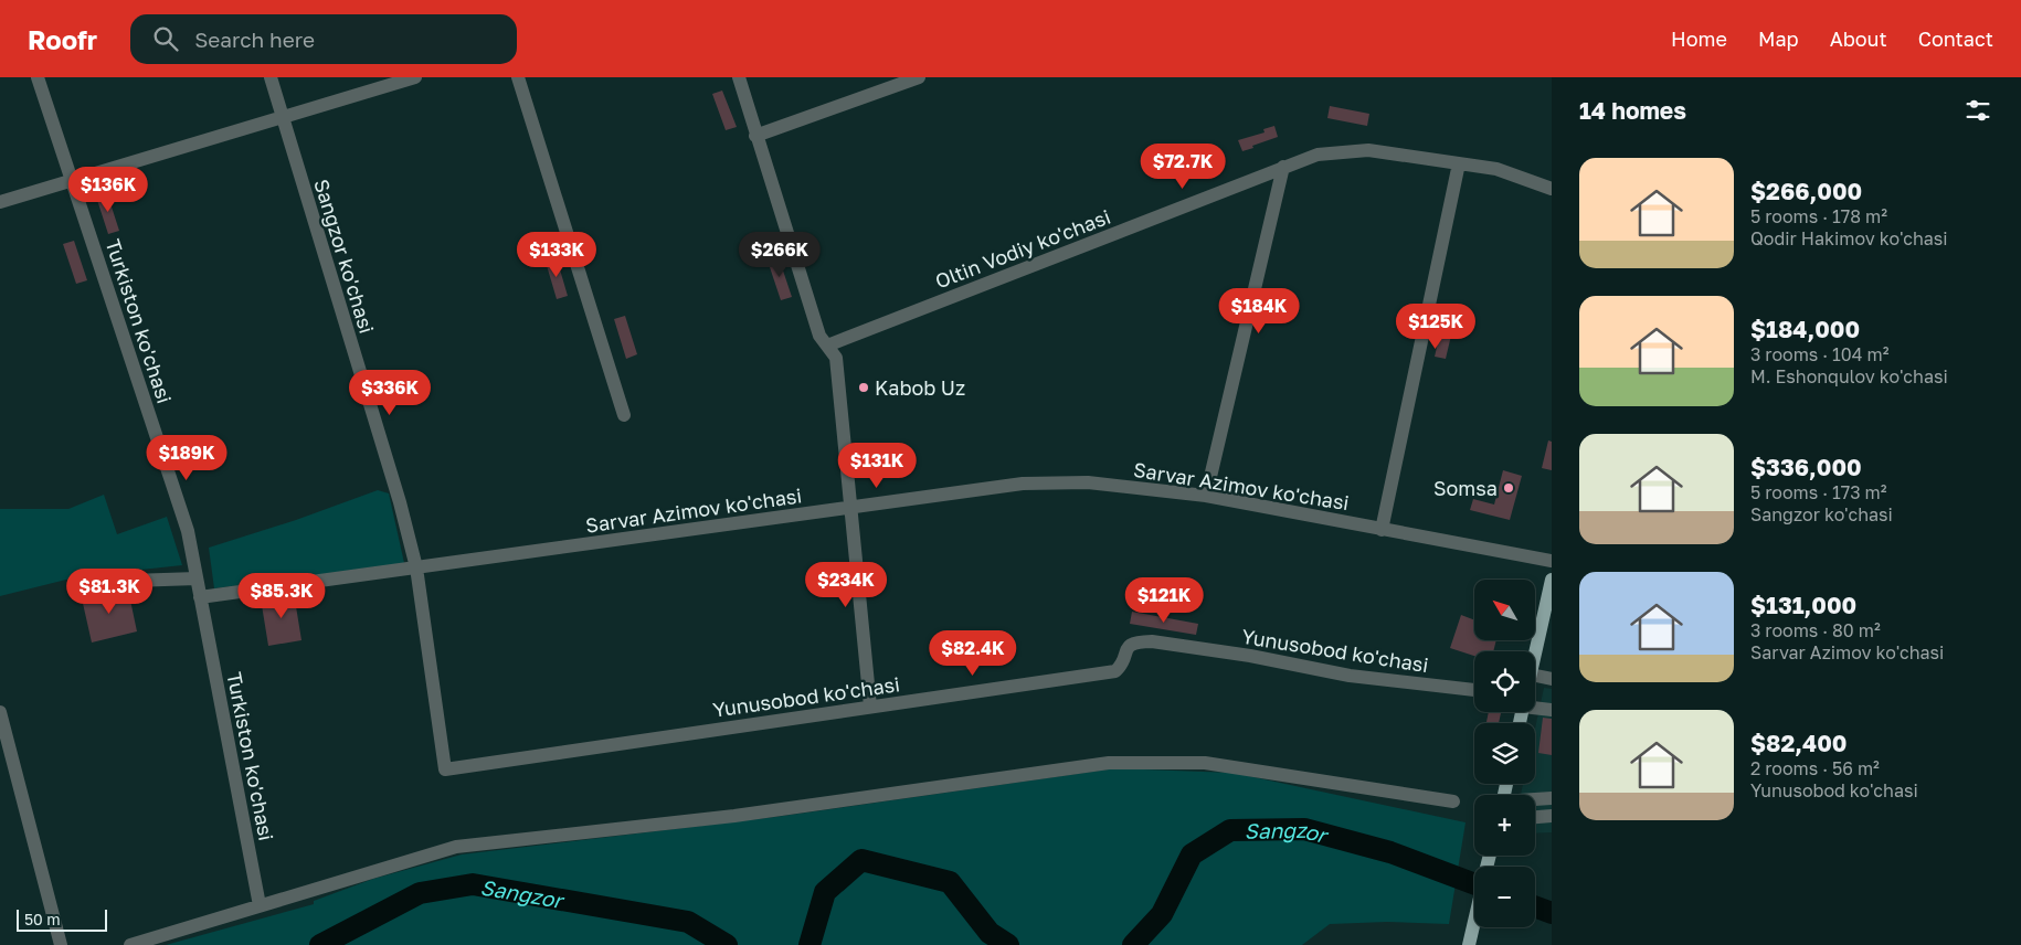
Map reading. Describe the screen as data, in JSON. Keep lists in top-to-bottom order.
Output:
{
  "streets": {
    "street": [
      "Oltin Vodiy ko'chasi",
      "Sangzor ko'chasi",
      "Turkiston ko'chasi",
      "Sarvar Azimov ko'chasi",
      "Yunusobod ko'chasi"
    ]
  },
  "crossings": [
    ["Sangzor ko'chasi", "Sarvar Azimov ko'chasi"],
    ["Sangzor ko'chasi", "Yunusobod ko'chasi"],
    ["Turkiston ko'chasi", "Sarvar Azimov ko'chasi"]
  ],
  "water": ["Sangzor"],
  "places": ["Kabob Uz", "Somsa"],
  "scale_bar": "50 m",
  "north": "top left",
  "page": {
    "header": "Roofr",
    "search": "Search here",
    "nav": [
      "Home",
      "Map",
      "About",
      "Contact"
    ],
    "heading": "14 homes",
    "price": [
      "$72.7K",
      "$136K",
      "$133K",
      "$266K",
      "$184K",
      "$125K",
      "$336K",
      "$189K",
      "$131K",
      "$234K",
      "$81.3K",
      "$85.3K",
      "$121K",
      "$82.4K"
    ],
    "list": [
      {
        "name": "$266,000",
        "note": "5 rooms · 178 m² · Qodir Hakimov ko'chasi"
      },
      {
        "name": "$184,000",
        "note": "3 rooms · 104 m² · M. Eshonqulov ko'chasi"
      },
      {
        "name": "$336,000",
        "note": "5 rooms · 173 m² · Sangzor ko'chasi"
      },
      {
        "name": "$131,000",
        "note": "3 rooms · 80 m² · Sarvar Azimov ko'chasi"
      },
      {
        "name": "$82,400",
        "note": "2 rooms · 56 m² · Yunusobod ko'chasi"
      }
    ],
    "map_buttons": ["+", "−"],
    "scale": "50 m"
  }
}
